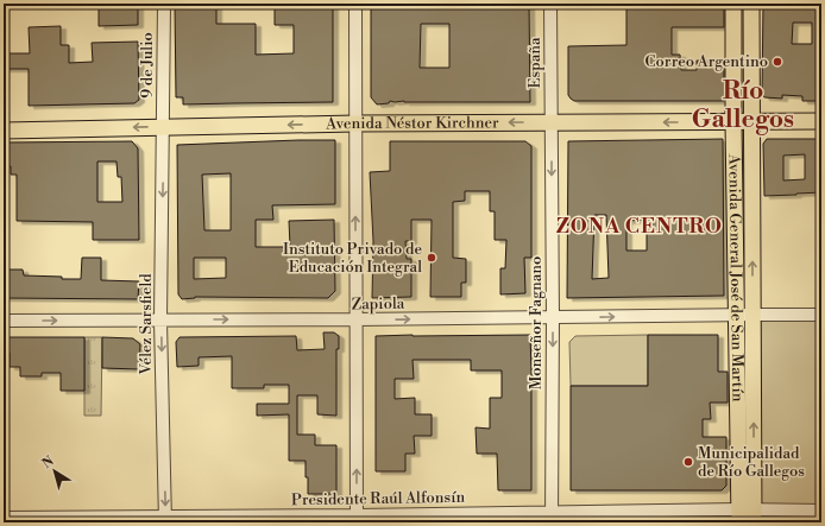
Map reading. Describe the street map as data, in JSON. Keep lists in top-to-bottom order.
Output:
{
  "streets": {
    "main road": ["Avenida Néstor Kirchner", "Avenida General José de San Martín"],
    "street": [
      "España",
      "9 de Julio",
      "Zapiola",
      "Monseñor Fagnano",
      "Vélez Sarsfield",
      "Presidente Raúl Alfonsín"
    ]
  },
  "crossings": [
    ["España", "Avenida Néstor Kirchner"],
    ["España", "Monseñor Fagnano"],
    ["9 de Julio", "Avenida Néstor Kirchner"],
    ["9 de Julio", "Vélez Sarsfield"],
    ["Avenida Néstor Kirchner", "Avenida General José de San Martín"],
    ["Avenida Néstor Kirchner", "Monseñor Fagnano"],
    ["Avenida Néstor Kirchner", "Vélez Sarsfield"],
    ["Avenida General José de San Martín", "Zapiola"],
    ["Avenida General José de San Martín", "Presidente Raúl Alfonsín"],
    ["Zapiola", "Monseñor Fagnano"],
    ["Zapiola", "Vélez Sarsfield"],
    ["Monseñor Fagnano", "Presidente Raúl Alfonsín"],
    ["Vélez Sarsfield", "Presidente Raúl Alfonsín"]
  ],
  "one_way": [
    "Avenida Néstor Kirchner",
    "Zapiola",
    "Monseñor Fagnano",
    "Vélez Sarsfield"
  ],
  "districts": ["Río Gallegos", "ZONA CENTRO"],
  "places": ["Correo Argentino", "Instituto Privado de Educación Integral", "Municipalidad de Río Gallegos"],
  "north": "top left"
}
